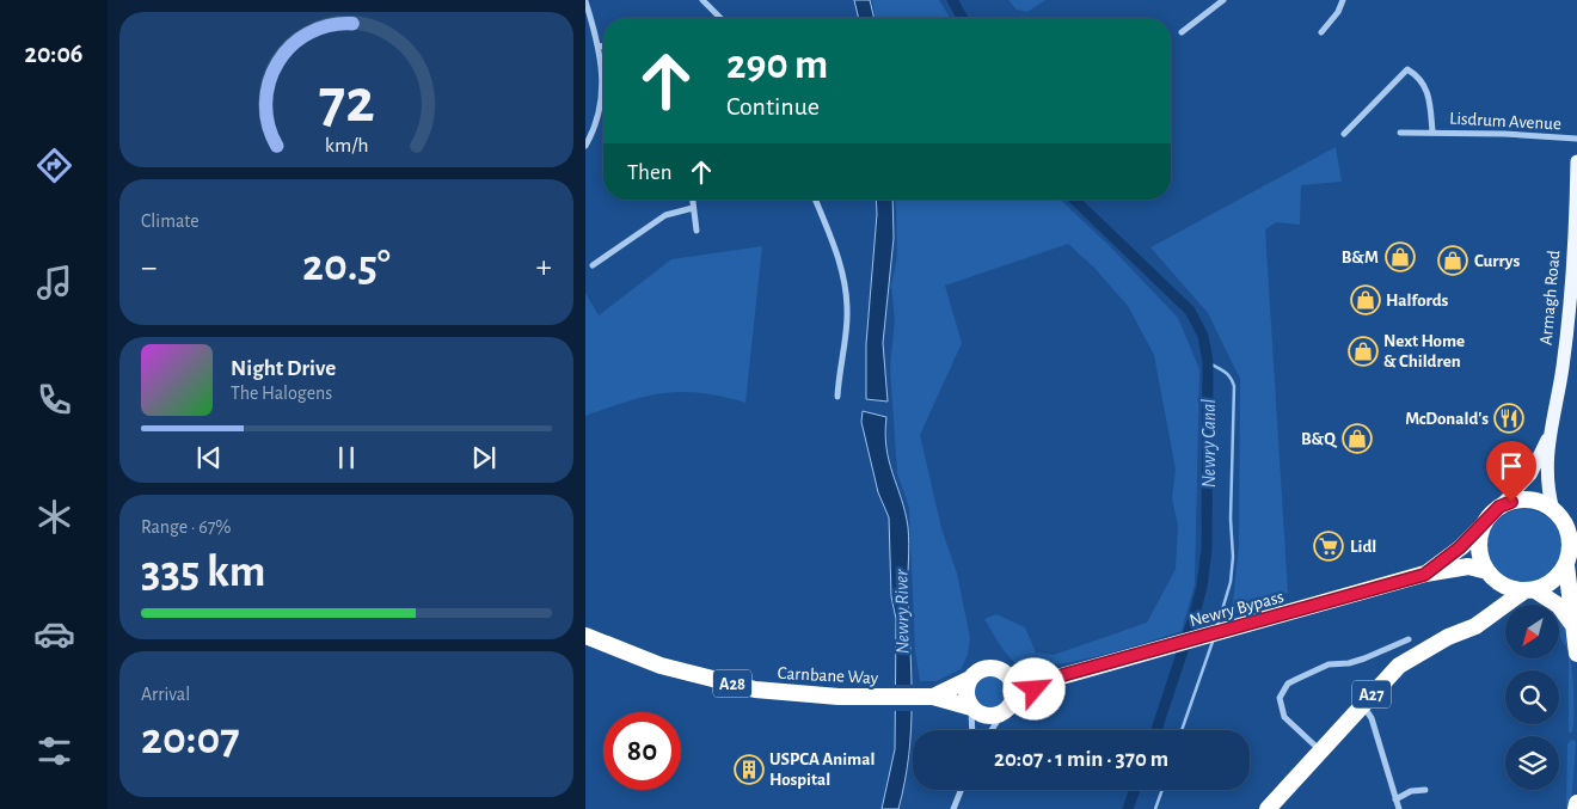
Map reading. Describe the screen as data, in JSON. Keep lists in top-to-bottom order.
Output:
{
  "streets": {
    "highway": [
      "Newry Bypass",
      "Carnbane Way",
      "A28",
      "A27"
    ],
    "main road": ["Armagh Road"],
    "street": ["Lisdrum Avenue"]
  },
  "crossings": [
    ["Armagh Road", "A27"]
  ],
  "water": ["Newry Canal", "Newry River"],
  "places": {
    "shop": [
      "B&M",
      "Currys",
      "Halfords",
      "Next Home & Children",
      "B&Q"
    ],
    "restaurant": ["McDonald's"],
    "supermarket": ["Lidl"],
    "building": ["USPCA Animal Hospital"]
  },
  "north": "bottom left",
  "page": {
    "tabs": "20:06",
    "turn": ["290 m", "Continue"],
    "then": "Then",
    "tile": [
      "Climate",
      ["Range · 67%", "335 km"],
      ["Arrival", "20:07"]
    ],
    "heat": ["−", "20.5°", "+"],
    "song": ["Night Drive", "The Halogens"],
    "limit": "80",
    "trip": "20:07 · 1 min · 370 m",
    "gauge": ["72", "km/h"]
  }
}
